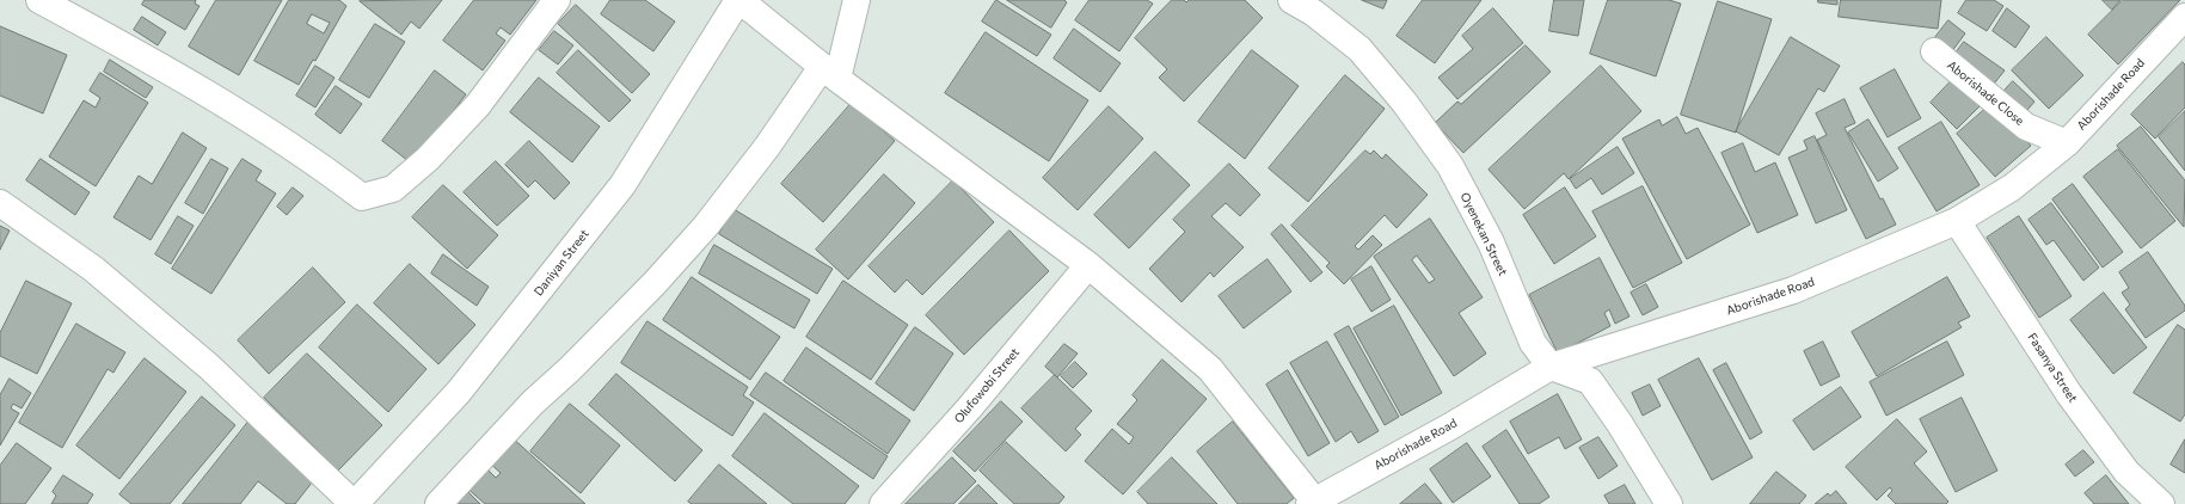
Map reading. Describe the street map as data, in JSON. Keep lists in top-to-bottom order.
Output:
{
  "streets": {
    "street": [
      "Aborishade Close",
      "Aborishade Road",
      "Oyenekan Street",
      "Daniyan Street",
      "Fasanya Street",
      "Olufowobi Street"
    ]
  },
  "crossings": [
    ["Aborishade Close", "Aborishade Road"],
    ["Aborishade Road", "Oyenekan Street"],
    ["Aborishade Road", "Fasanya Street"]
  ]
}
